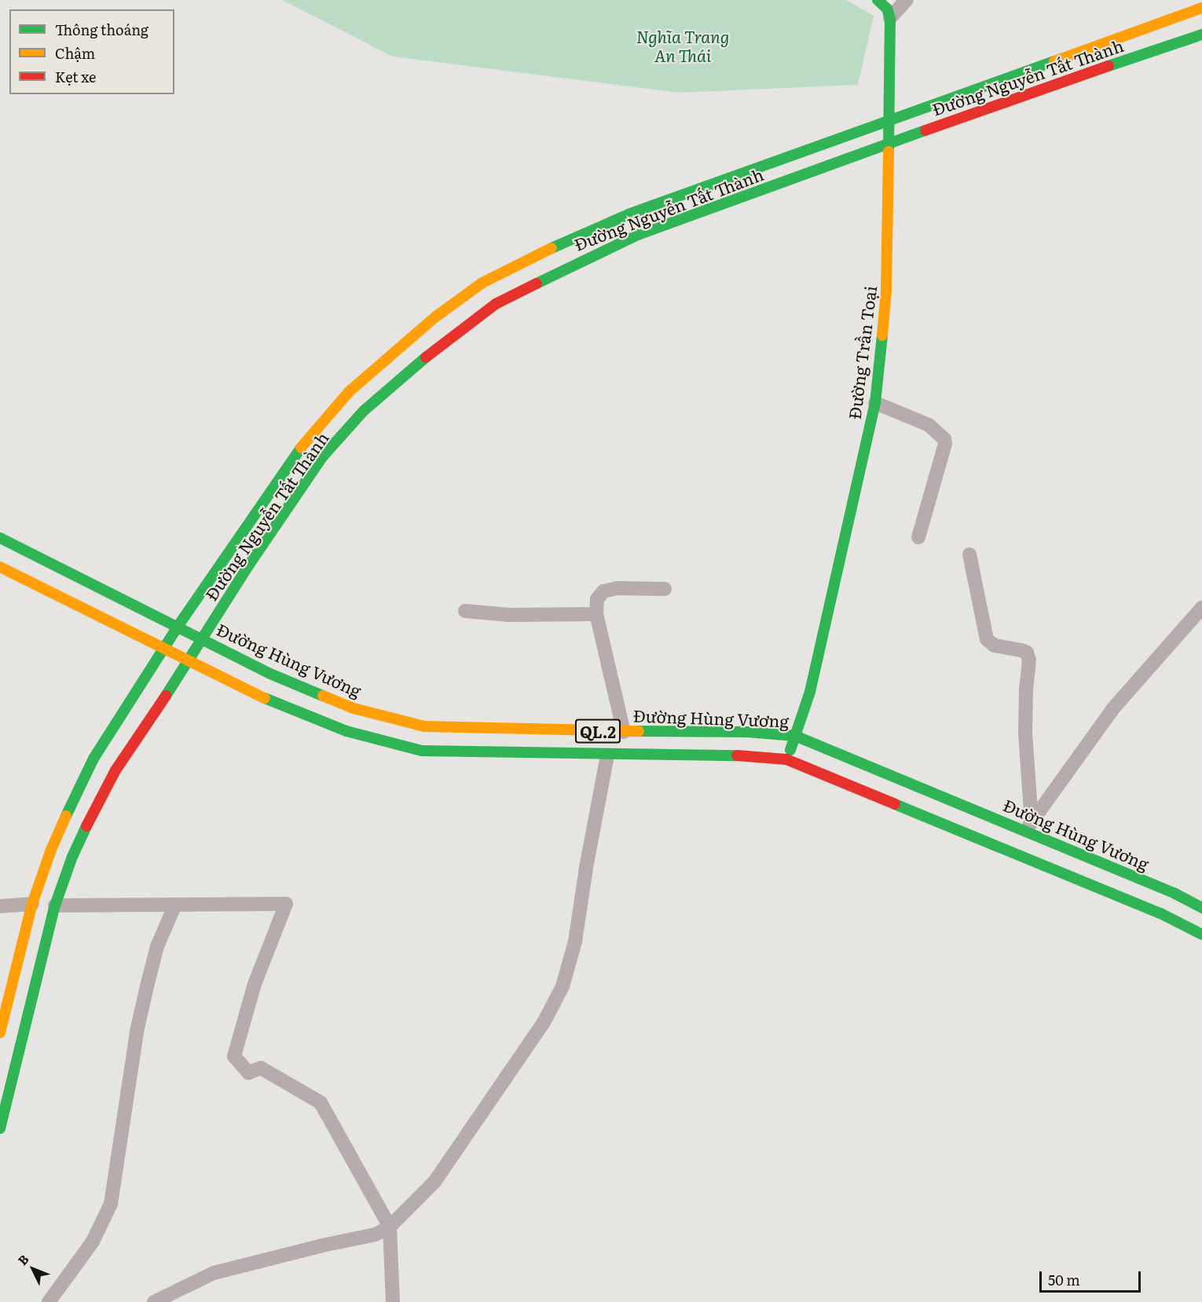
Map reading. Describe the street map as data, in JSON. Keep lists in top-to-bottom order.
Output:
{
  "streets": {
    "main road": [
      "Đường Nguyễn Tất Thành",
      "Đường Trần Toại",
      "Đường Hùng Vương",
      "QL.2"
    ]
  },
  "crossings": [
    ["Đường Nguyễn Tất Thành", "Đường Trần Toại"],
    ["Đường Nguyễn Tất Thành", "Đường Hùng Vương"],
    ["Đường Nguyễn Tất Thành", "QL.2"],
    ["Đường Trần Toại", "Đường Hùng Vương"],
    ["Đường Trần Toại", "QL.2"]
  ],
  "parks": ["Nghĩa Trang An Thái"],
  "legend": ["Thông thoáng", "Chậm", "Kẹt xe"],
  "scale_bar": "50 m",
  "north": "top left"
}
